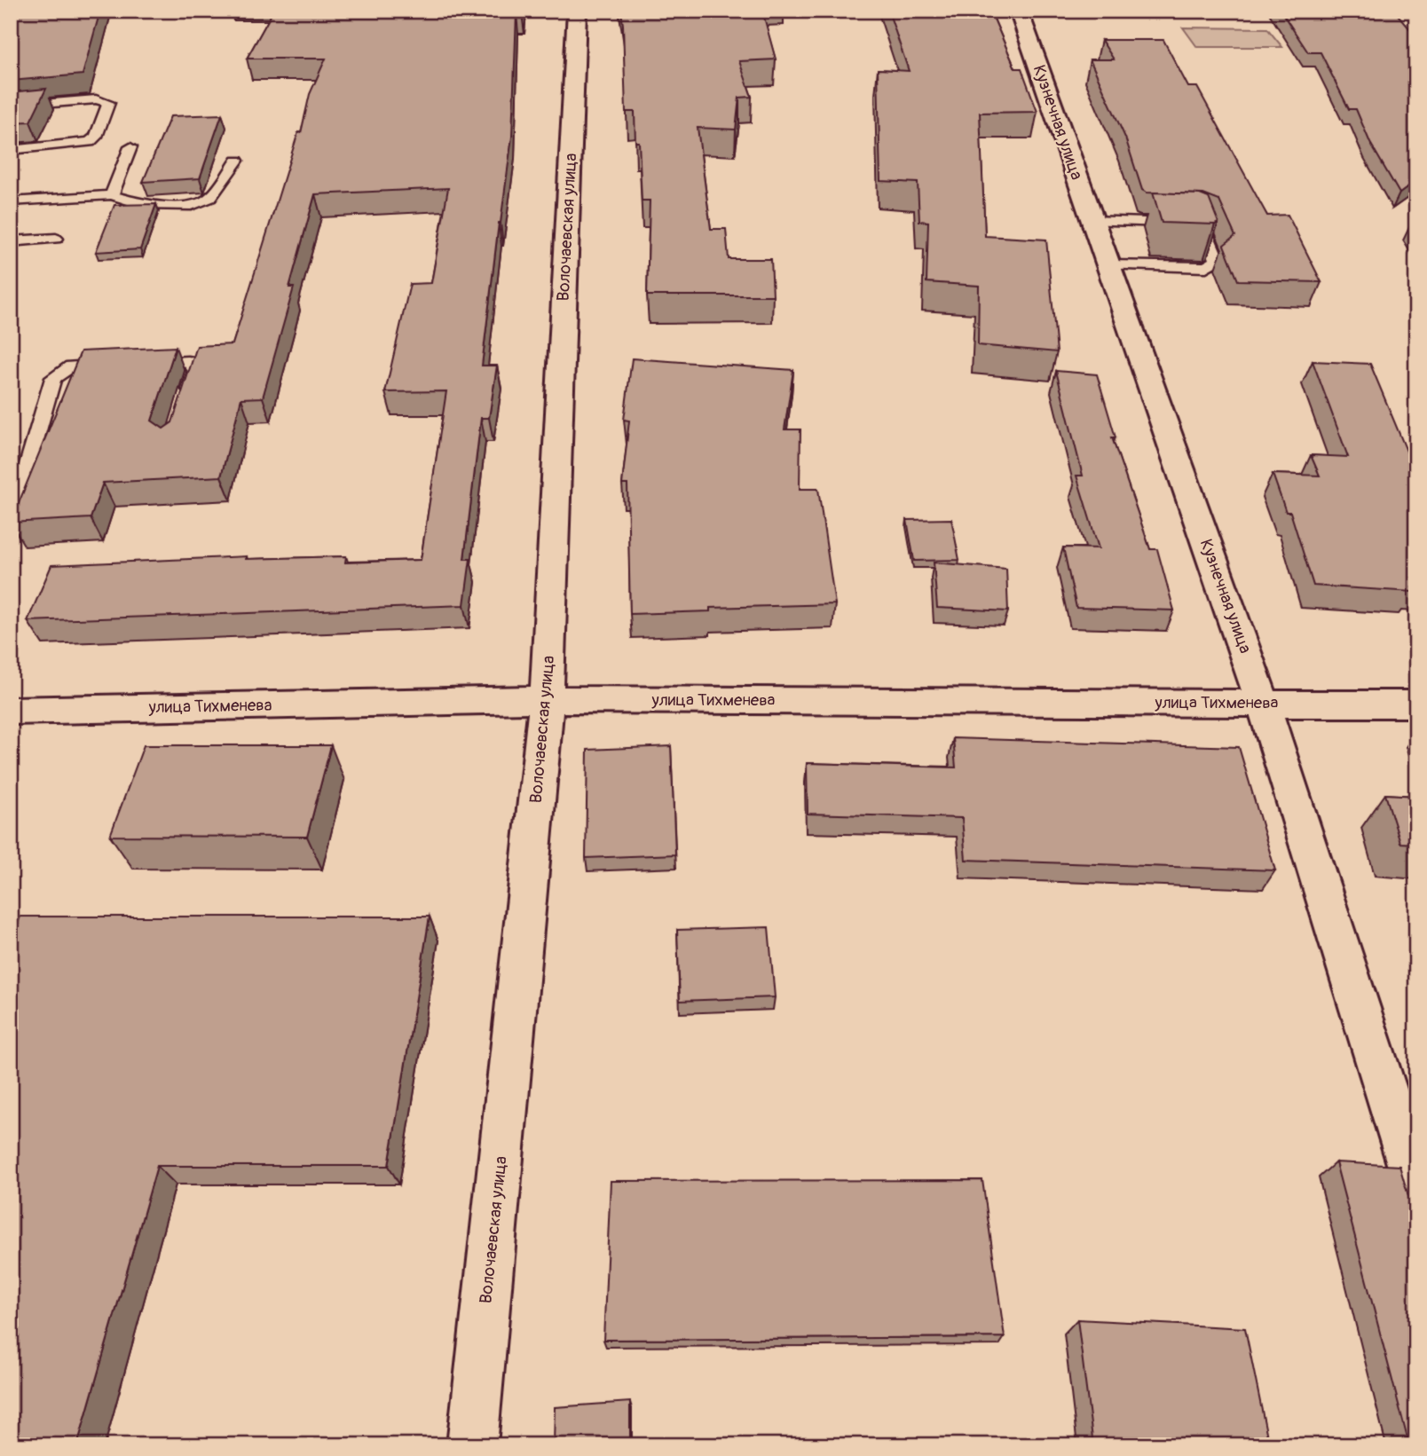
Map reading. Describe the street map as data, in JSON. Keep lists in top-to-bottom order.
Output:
{
  "streets": {
    "street": ["Кузнечная улица", "Волочаевская улица", "улица Тихменева"]
  },
  "crossings": [
    ["Кузнечная улица", "улица Тихменева"],
    ["Волочаевская улица", "улица Тихменева"]
  ]
}
